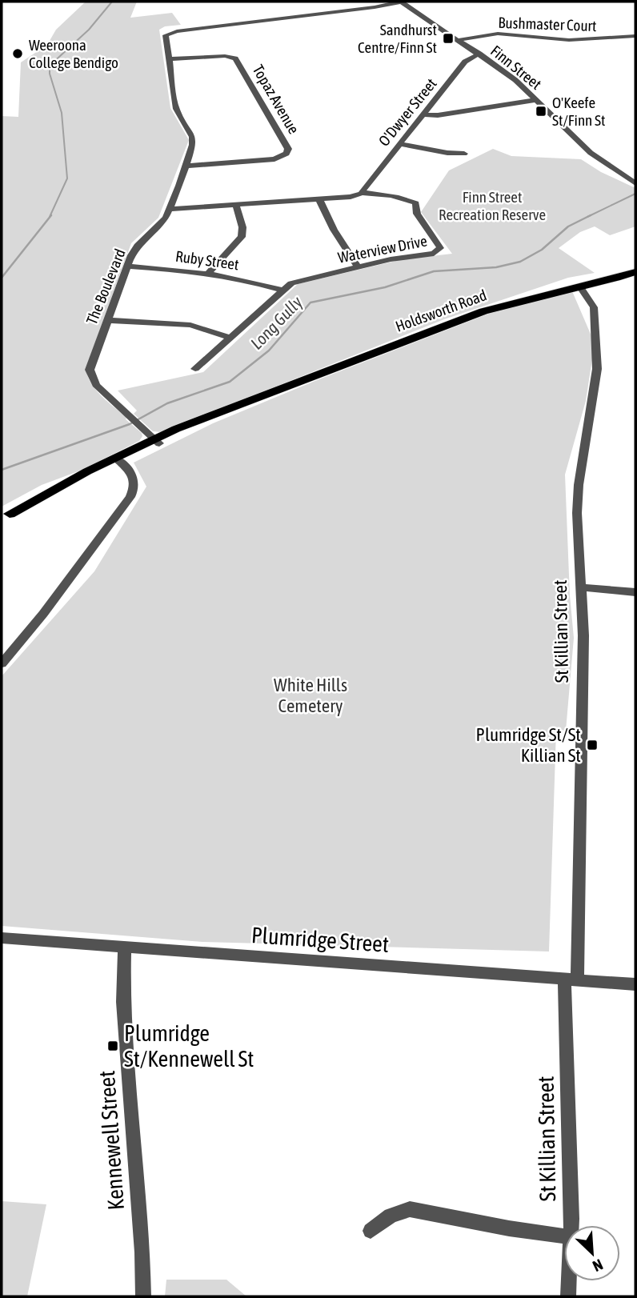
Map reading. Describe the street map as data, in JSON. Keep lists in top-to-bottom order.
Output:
{
  "streets": {
    "main road": ["Holdsworth Road"],
    "street": [
      "Bushmaster Court",
      "Finn Street",
      "Topaz Avenue",
      "O'Dwyer Street",
      "Waterview Drive",
      "Ruby Street",
      "The Boulevard",
      "St Killian Street",
      "Plumridge Street",
      "Kennewell Street"
    ]
  },
  "crossings": [
    ["Bushmaster Court", "Finn Street"],
    ["Finn Street", "O'Dwyer Street"],
    ["Finn Street", "The Boulevard"],
    ["Topaz Avenue", "The Boulevard"],
    ["O'Dwyer Street", "Waterview Drive"],
    ["Waterview Drive", "Ruby Street"],
    ["Waterview Drive", "The Boulevard"],
    ["Ruby Street", "The Boulevard"],
    ["The Boulevard", "Holdsworth Road"],
    ["Holdsworth Road", "St Killian Street"],
    ["St Killian Street", "Plumridge Street"],
    ["Plumridge Street", "Kennewell Street"]
  ],
  "water": ["Long Gully"],
  "parks": ["Finn Street Recreation Reserve", "White Hills Cemetery"],
  "places": {
    "transit": [
      "Sandhurst Centre/Finn St",
      "O'Keefe St/Finn St",
      "Plumridge St/St Killian St",
      "Plumridge St/Kennewell St"
    ],
    "other": ["Weeroona College Bendigo"]
  },
  "north": "bottom right"
}
